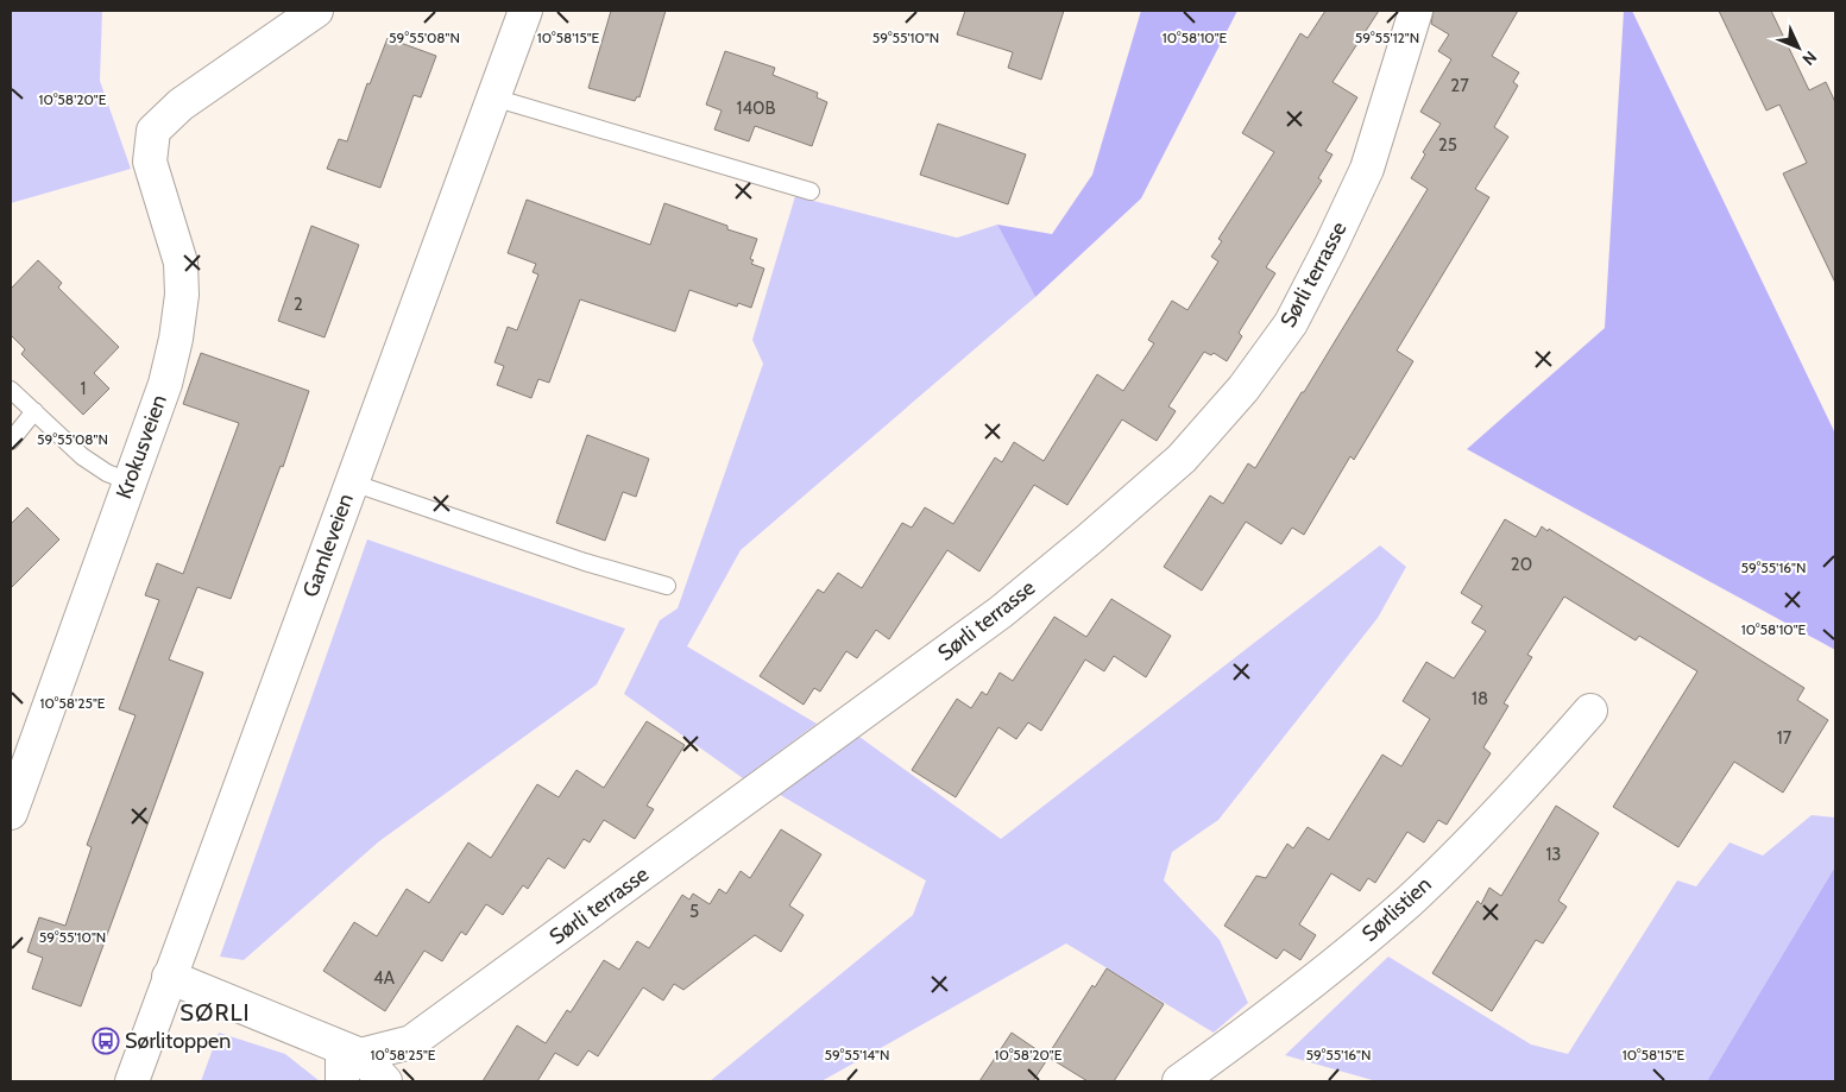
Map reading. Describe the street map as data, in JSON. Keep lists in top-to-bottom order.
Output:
{
  "streets": {
    "street": [
      "Sørli terrasse",
      "Krokusveien",
      "Gamleveien",
      "Sørlistien"
    ]
  },
  "districts": ["SØRLI"],
  "places": {
    "bus stop": ["Sørlitoppen"]
  },
  "house_numbers": [
    "27",
    "140B",
    "25",
    "2",
    "1",
    "20",
    "18",
    "17",
    "13",
    "5",
    "4A"
  ],
  "north": "bottom right",
  "coordinates": [
    "10°58'15\"E",
    "10°58'10\"E",
    "59°55'08\"N",
    "59°55'10\"N",
    "59°55'12\"N",
    "10°58'20\"E",
    "59°55'16\"N",
    "10°58'25\"E",
    "59°55'14\"N"
  ]
}
